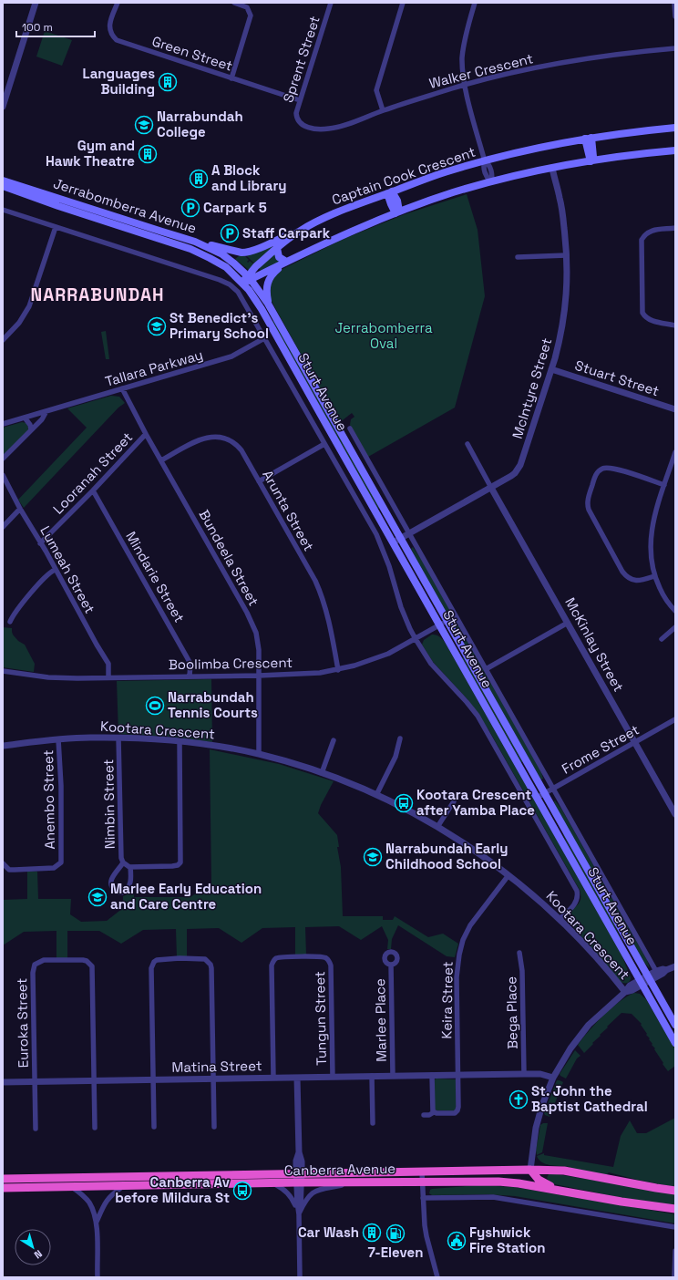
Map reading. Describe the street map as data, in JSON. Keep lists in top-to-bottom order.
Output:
{
  "streets": {
    "highway": ["Canberra Avenue"],
    "main road": ["Captain Cook Crescent", "Jerrabomberra Avenue", "Sturt Avenue"],
    "street": [
      "Green Street",
      "Sprent Street",
      "Walker Crescent",
      "Tallara Parkway",
      "Stuart Street",
      "McIntyre Street",
      "Looranah Street",
      "Arunta Street",
      "Bundeela Street",
      "Lumeah Street",
      "Mindarie Street",
      "McKinlay Street",
      "Boolimba Crescent",
      "Kootara Crescent",
      "Frome Street",
      "Anembo Street",
      "Nimbin Street",
      "Keira Street",
      "Bega Place",
      "Tungun Street",
      "Marlee Place",
      "Euroka Street",
      "Matina Street"
    ]
  },
  "crossings": [
    ["Green Street", "Sprent Street"],
    ["Sprent Street", "Walker Crescent"],
    ["Captain Cook Crescent", "Sturt Avenue"],
    ["Jerrabomberra Avenue", "Sturt Avenue"],
    ["Tallara Parkway", "Sturt Avenue"],
    ["Tallara Parkway", "Bundeela Street"],
    ["Stuart Street", "McIntyre Street"],
    ["McIntyre Street", "Sturt Avenue"],
    ["McIntyre Street", "McKinlay Street"],
    ["Sturt Avenue", "Boolimba Crescent"],
    ["Sturt Avenue", "Kootara Crescent"],
    ["Sturt Avenue", "Frome Street"],
    ["Looranah Street", "Bundeela Street"],
    ["Looranah Street", "Lumeah Street"],
    ["Looranah Street", "Mindarie Street"],
    ["Arunta Street", "Bundeela Street"],
    ["Arunta Street", "Boolimba Crescent"],
    ["Bundeela Street", "Boolimba Crescent"],
    ["Bundeela Street", "Kootara Crescent"],
    ["Lumeah Street", "Boolimba Crescent"],
    ["Mindarie Street", "Boolimba Crescent"],
    ["McKinlay Street", "Frome Street"],
    ["Kootara Crescent", "Anembo Street"],
    ["Kootara Crescent", "Nimbin Street"],
    ["Kootara Crescent", "Keira Street"],
    ["Keira Street", "Matina Street"],
    ["Bega Place", "Matina Street"],
    ["Tungun Street", "Matina Street"],
    ["Marlee Place", "Matina Street"],
    ["Euroka Street", "Matina Street"]
  ],
  "districts": ["NARRABUNDAH"],
  "parks": ["Jerrabomberra Oval"],
  "places": {
    "building": [
      "Languages Building",
      "Gym and Hawk Theatre",
      "A Block and Library",
      "Car Wash"
    ],
    "school or university": [
      "Narrabundah College",
      "St Benedict's Primary School",
      "Narrabundah Early Childhood School",
      "Marlee Early Education and Care Centre"
    ],
    "parking": ["Carpark 5", "Staff Carpark"],
    "sports": ["Narrabundah Tennis Courts"],
    "bus stop": ["Kootara Crescent after Yamba Place", "Canberra Av before Mildura St"],
    "church": ["St. John the Baptist Cathedral"],
    "fuel station": ["7-Eleven"],
    "public building": ["Fyshwick Fire Station"]
  },
  "scale_bar": "100 m",
  "north": "bottom right"
}
